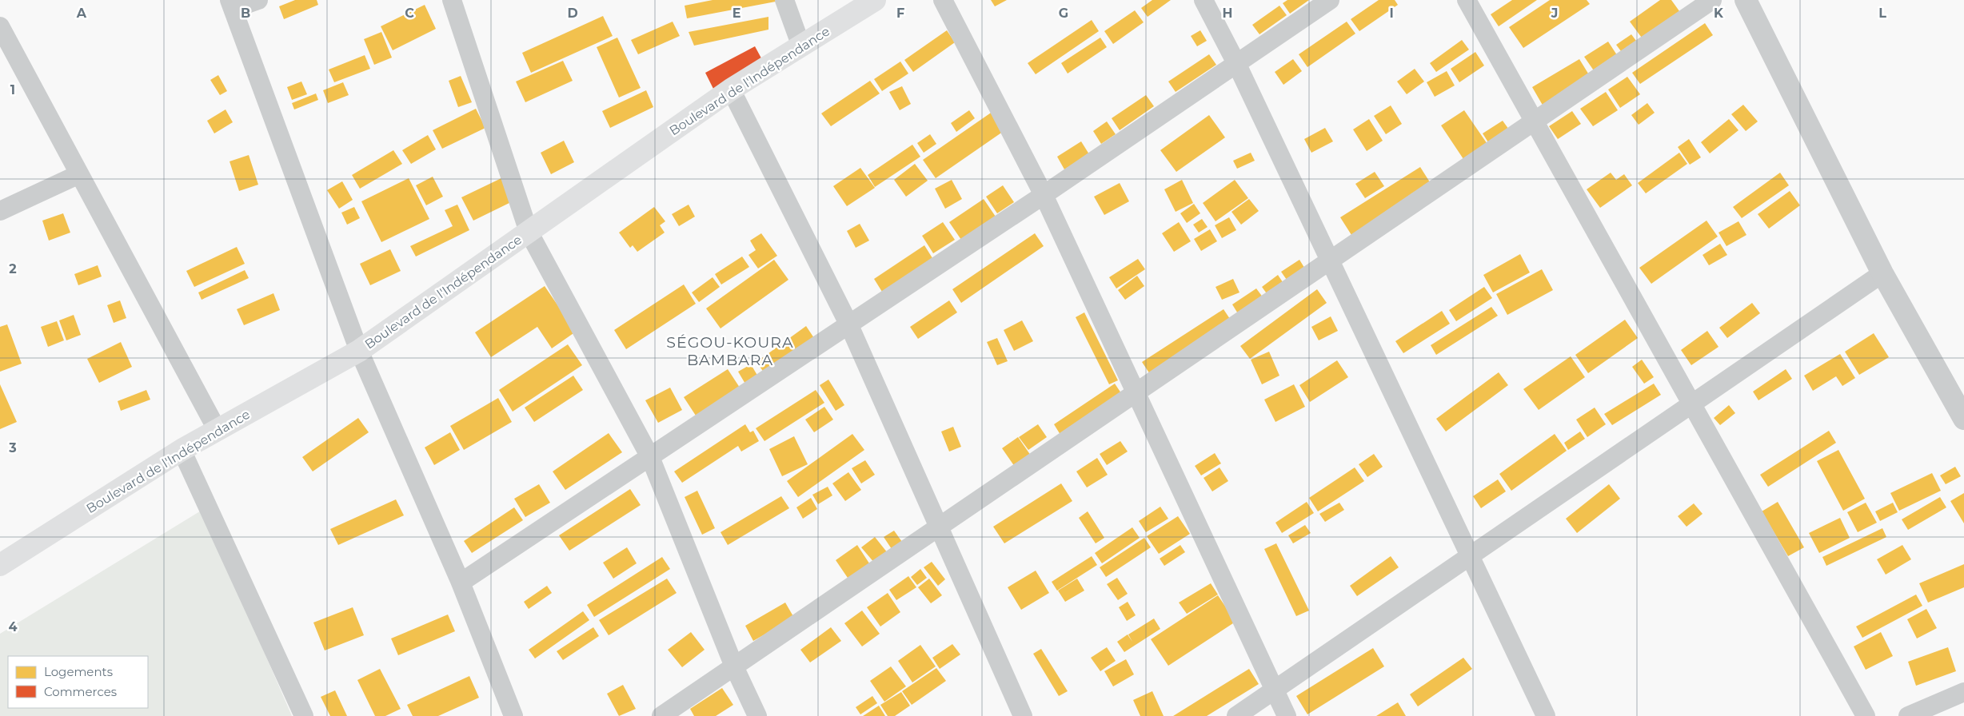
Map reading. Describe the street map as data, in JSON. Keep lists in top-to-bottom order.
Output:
{
  "streets": {
    "highway": ["Boulevard de l'Indépendance"]
  },
  "districts": ["SÉGOU-KOURA BAMBARA"],
  "legend": ["Logements", "Commerces"],
  "grid": {
    "columns": [
      "A",
      "B",
      "C",
      "D",
      "E",
      "F",
      "G",
      "H",
      "I",
      "J",
      "K",
      "L"
    ],
    "rows": [
      "1",
      "2",
      "3",
      "4"
    ]
  }
}
